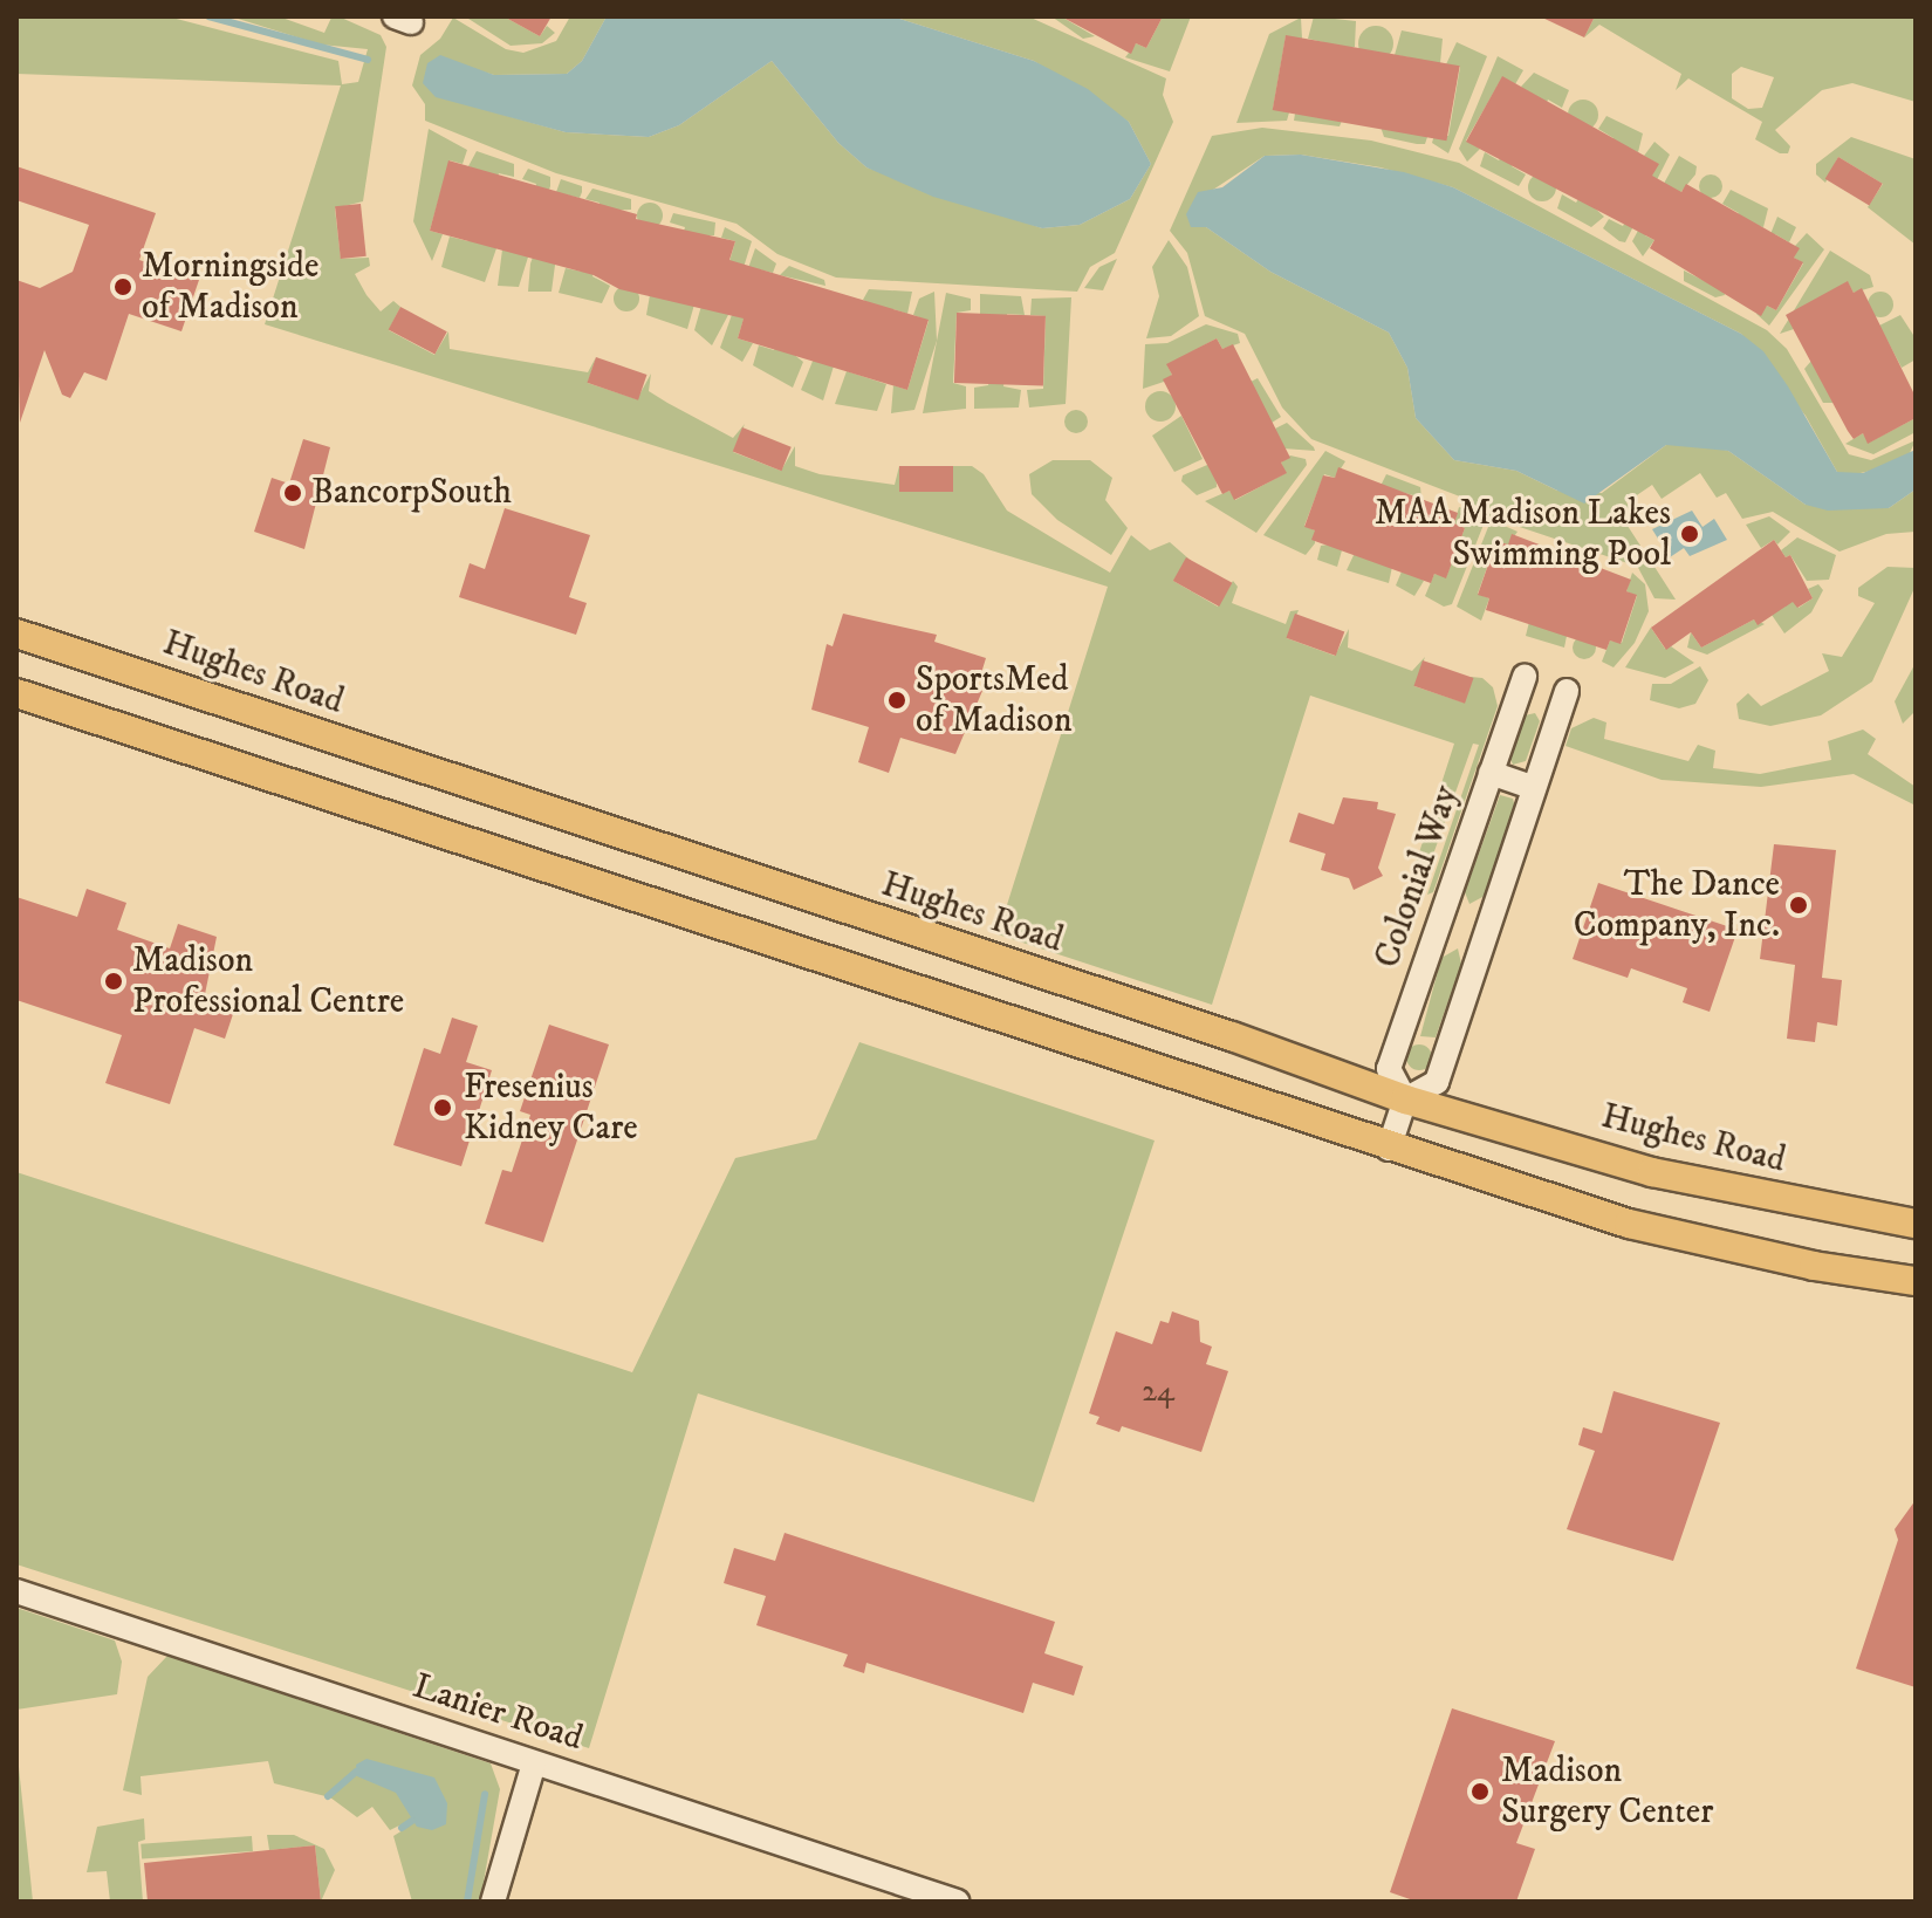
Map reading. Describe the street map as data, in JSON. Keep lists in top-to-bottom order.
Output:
{
  "streets": {
    "main road": ["Hughes Road"],
    "street": ["Colonial Way", "Lanier Road"]
  },
  "crossings": [
    ["Hughes Road", "Colonial Way"]
  ],
  "places": [
    "Morningside of Madison",
    "BancorpSouth",
    "MAA Madison Lakes Swimming Pool",
    "SportsMed of Madison",
    "The Dance Company, Inc.",
    "Madison Professional Centre",
    "Fresenius Kidney Care",
    "Madison Surgery Center"
  ],
  "house_numbers": ["24"]
}
